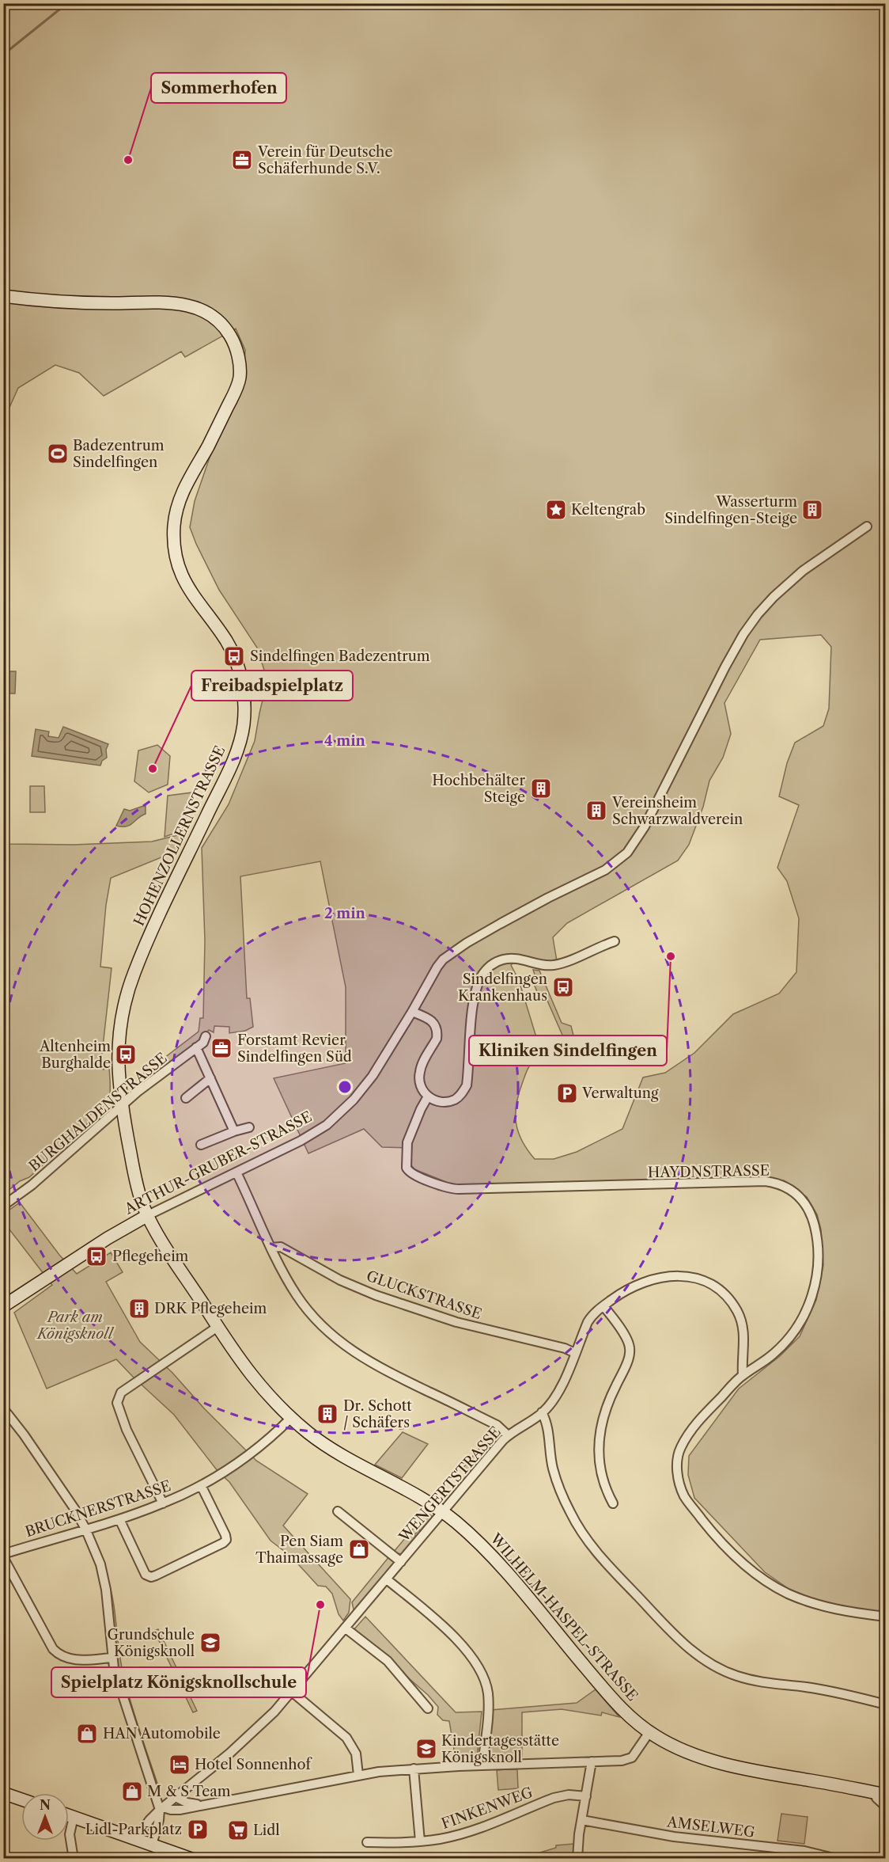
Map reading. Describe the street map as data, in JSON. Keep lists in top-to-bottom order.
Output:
{
  "streets": {
    "street": [
      "HOHENZOLLERNSTRASSE",
      "BURGHALDENSTRASSE",
      "ARTHUR-GRUBER-STRASSE",
      "HAYDNSTRASSE",
      "GLUCKSTRASSE",
      "WENGERTSTRASSE",
      "BRUCKNERSTRASSE",
      "WILHELM-HASPEL-STRASSE",
      "FINKENWEG",
      "AMSELWEG"
    ]
  },
  "crossings": [
    ["HOHENZOLLERNSTRASSE", "BURGHALDENSTRASSE"],
    ["HOHENZOLLERNSTRASSE", "ARTHUR-GRUBER-STRASSE"],
    ["HOHENZOLLERNSTRASSE", "WILHELM-HASPEL-STRASSE"],
    ["ARTHUR-GRUBER-STRASSE", "WILHELM-HASPEL-STRASSE"],
    ["HAYDNSTRASSE", "WENGERTSTRASSE"],
    ["GLUCKSTRASSE", "WENGERTSTRASSE"],
    ["WENGERTSTRASSE", "WILHELM-HASPEL-STRASSE"],
    ["BRUCKNERSTRASSE", "WILHELM-HASPEL-STRASSE"]
  ],
  "parks": ["Park am Königsknoll"],
  "places": {
    "other": [
      "Sommerhofen",
      "Freibadspielplatz",
      "Kliniken Sindelfingen",
      "Spielplatz Königsknollschule"
    ],
    "office": ["Verein für Deutsche Schäferhunde S.V.", "Forstamt Revier Sindelfingen Süd"],
    "sports": ["Badezentrum Sindelfingen"],
    "place": ["Keltengrab"],
    "building": [
      "Wasserturm Sindelfingen-Steige",
      "Hochbehälter Steige",
      "Vereinsheim Schwarzwaldverein",
      "DRK Pflegeheim",
      "Dr. Schott / Schäfers"
    ],
    "bus stop": [
      "Sindelfingen Badezentrum",
      "Sindelfingen Krankenhaus",
      "Altenheim Burghalde",
      "Pflegeheim"
    ],
    "parking": ["Verwaltung", "Lidl-Parkplatz"],
    "shop": ["Pen Siam Thaimassage", "HAN Automobile", "M & S Team"],
    "school or university": ["Grundschule Königsknoll", "Kindertagesstätte Königsknoll"],
    "hotel": ["Hotel Sonnenhof"],
    "supermarket": ["Lidl"]
  },
  "north": "top",
  "rings": ["4 min", "2 min"]
}
